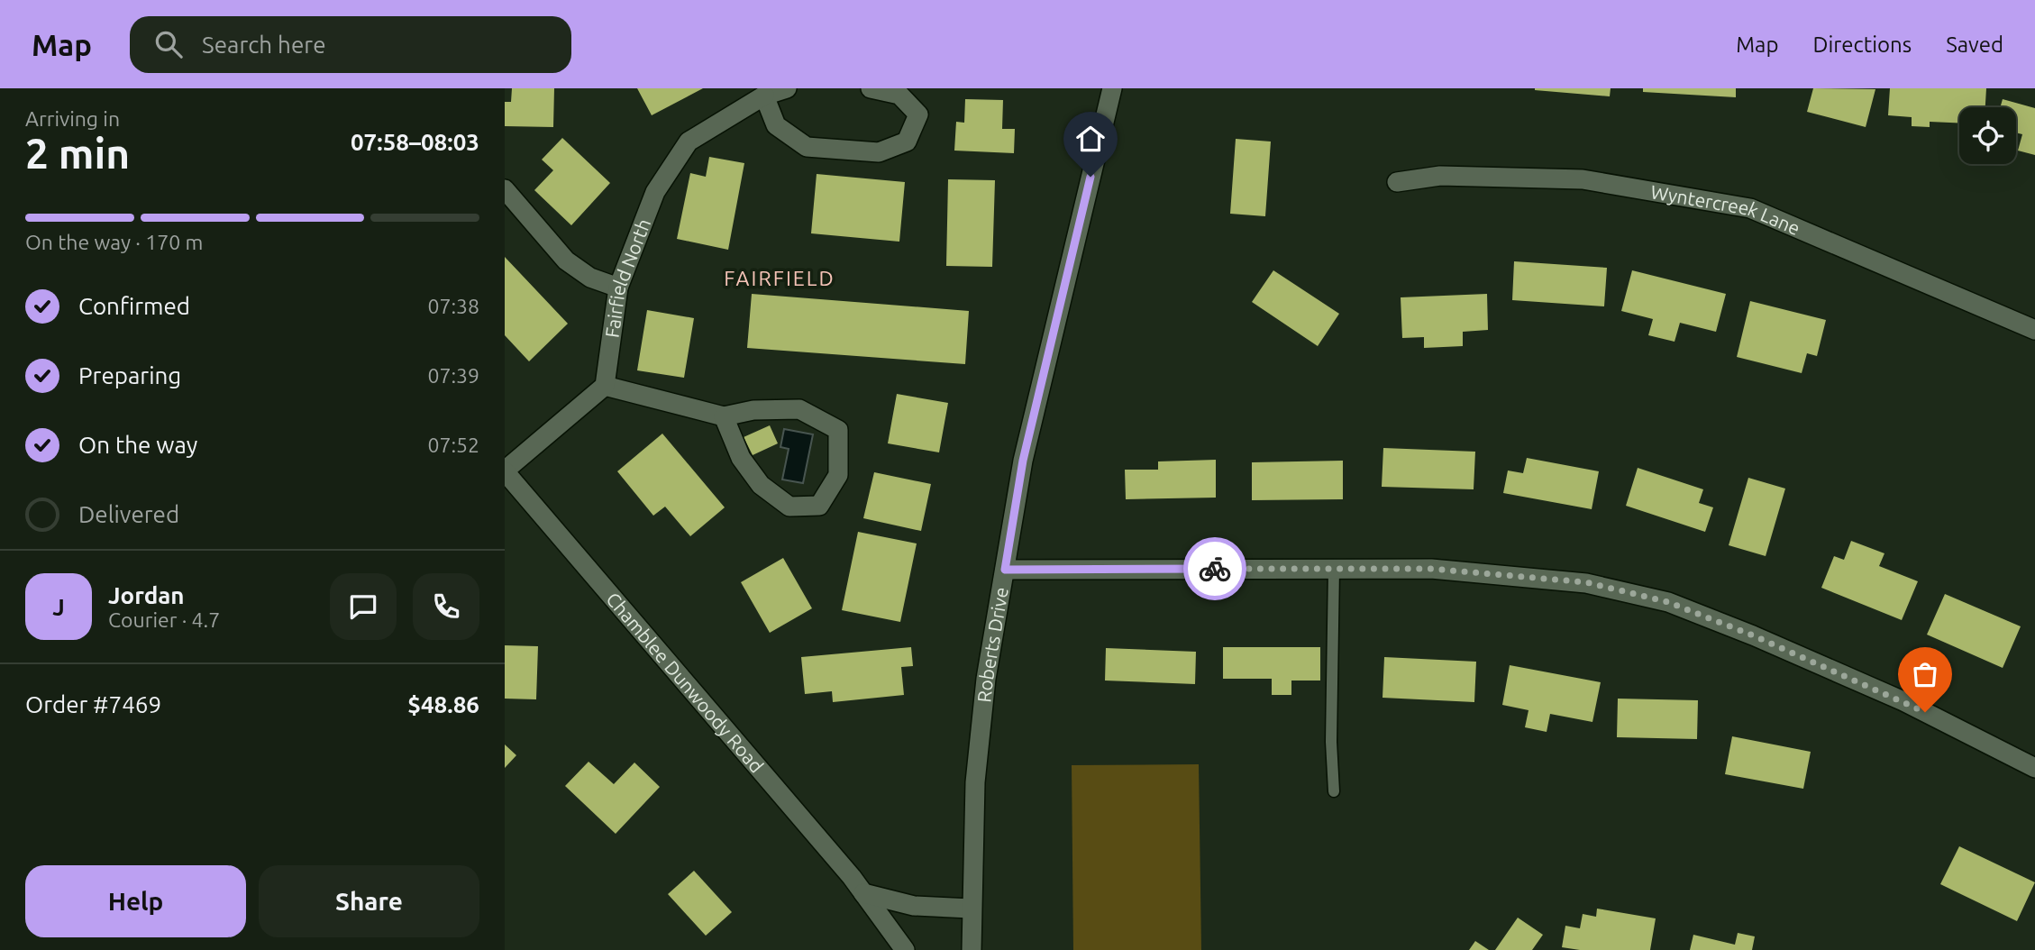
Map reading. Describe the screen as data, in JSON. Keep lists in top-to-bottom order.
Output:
{
  "streets": {
    "street": [
      "Wyntercreek Lane",
      "Fairfield North",
      "Roberts Drive",
      "Chamblee Dunwoody Road"
    ]
  },
  "districts": ["FAIRFIELD"],
  "page": {
    "header": "Map",
    "search": "Search here",
    "nav": ["Map", "Directions", "Saved"],
    "heading": ["2 min", "Arriving in", "07:58–08:03"],
    "panel": [
      "Jordan",
      "Courier · 4.7",
      "Order #7469",
      "$48.86"
    ],
    "bar": "On the way · 170 m",
    "list": [
      ["Confirmed", "07:38"],
      ["Preparing", "07:39"],
      ["On the way", "07:52"],
      "Delivered"
    ],
    "round": "J",
    "buttons": ["Help", "Share"]
  }
}
